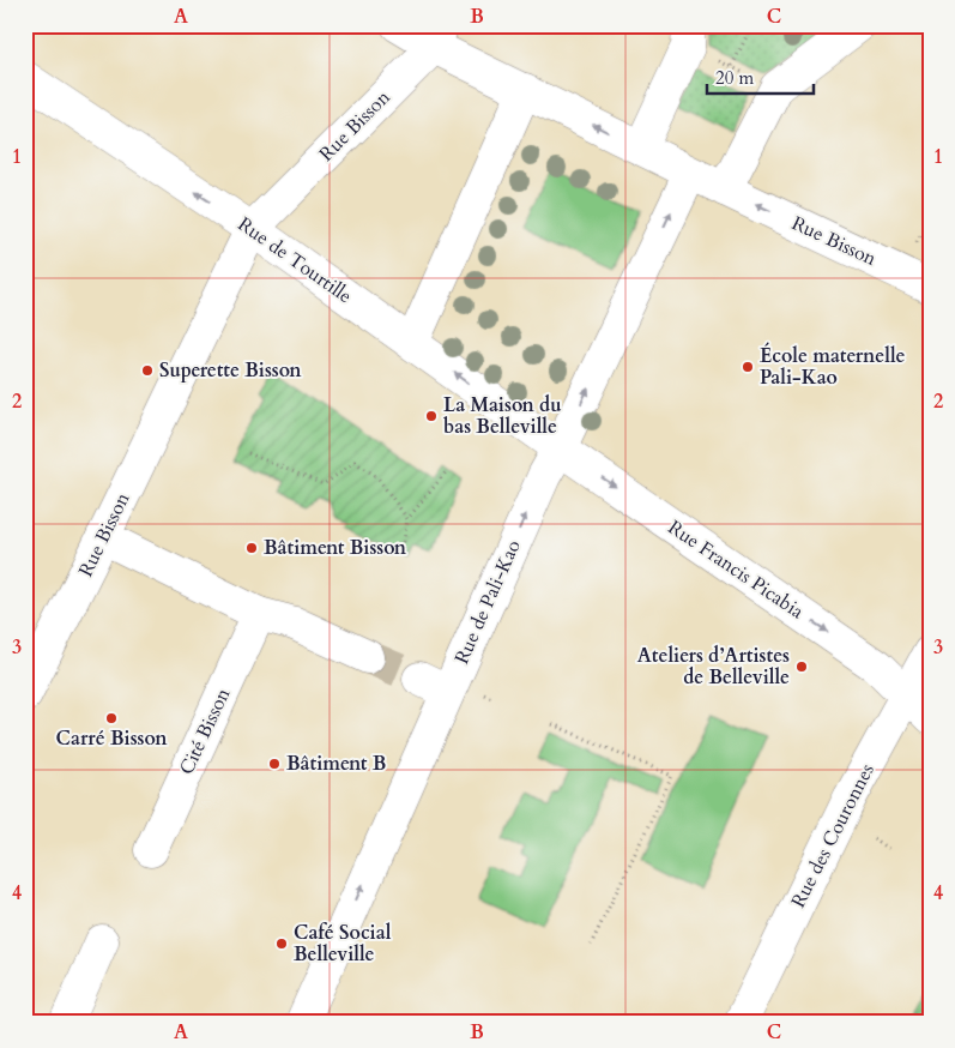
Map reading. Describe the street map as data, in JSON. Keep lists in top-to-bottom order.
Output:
{
  "streets": {
    "street": [
      "Rue Bisson",
      "Rue de Tourtille",
      "Rue Francis Picabia",
      "Rue de Pali-Kao",
      "Cité Bisson",
      "Rue des Couronnes"
    ]
  },
  "crossings": [
    ["Rue Bisson", "Rue de Tourtille"],
    ["Rue de Tourtille", "Rue Francis Picabia"],
    ["Rue de Tourtille", "Rue de Pali-Kao"],
    ["Rue Francis Picabia", "Rue de Pali-Kao"],
    ["Rue Francis Picabia", "Rue des Couronnes"]
  ],
  "one_way": ["Rue de Tourtille", "Rue Francis Picabia", "Rue de Pali-Kao"],
  "places": [
    "École maternelle Pali-Kao",
    "Superette Bisson",
    "La Maison du bas Belleville",
    "Bâtiment Bisson",
    "Ateliers d’Artistes de Belleville",
    "Carré Bisson",
    "Bâtiment B",
    "Café Social Belleville"
  ],
  "scale_bar": "20 m",
  "grid": {
    "columns": ["A", "B", "C"],
    "rows": [
      "1",
      "2",
      "3",
      "4"
    ]
  }
}
